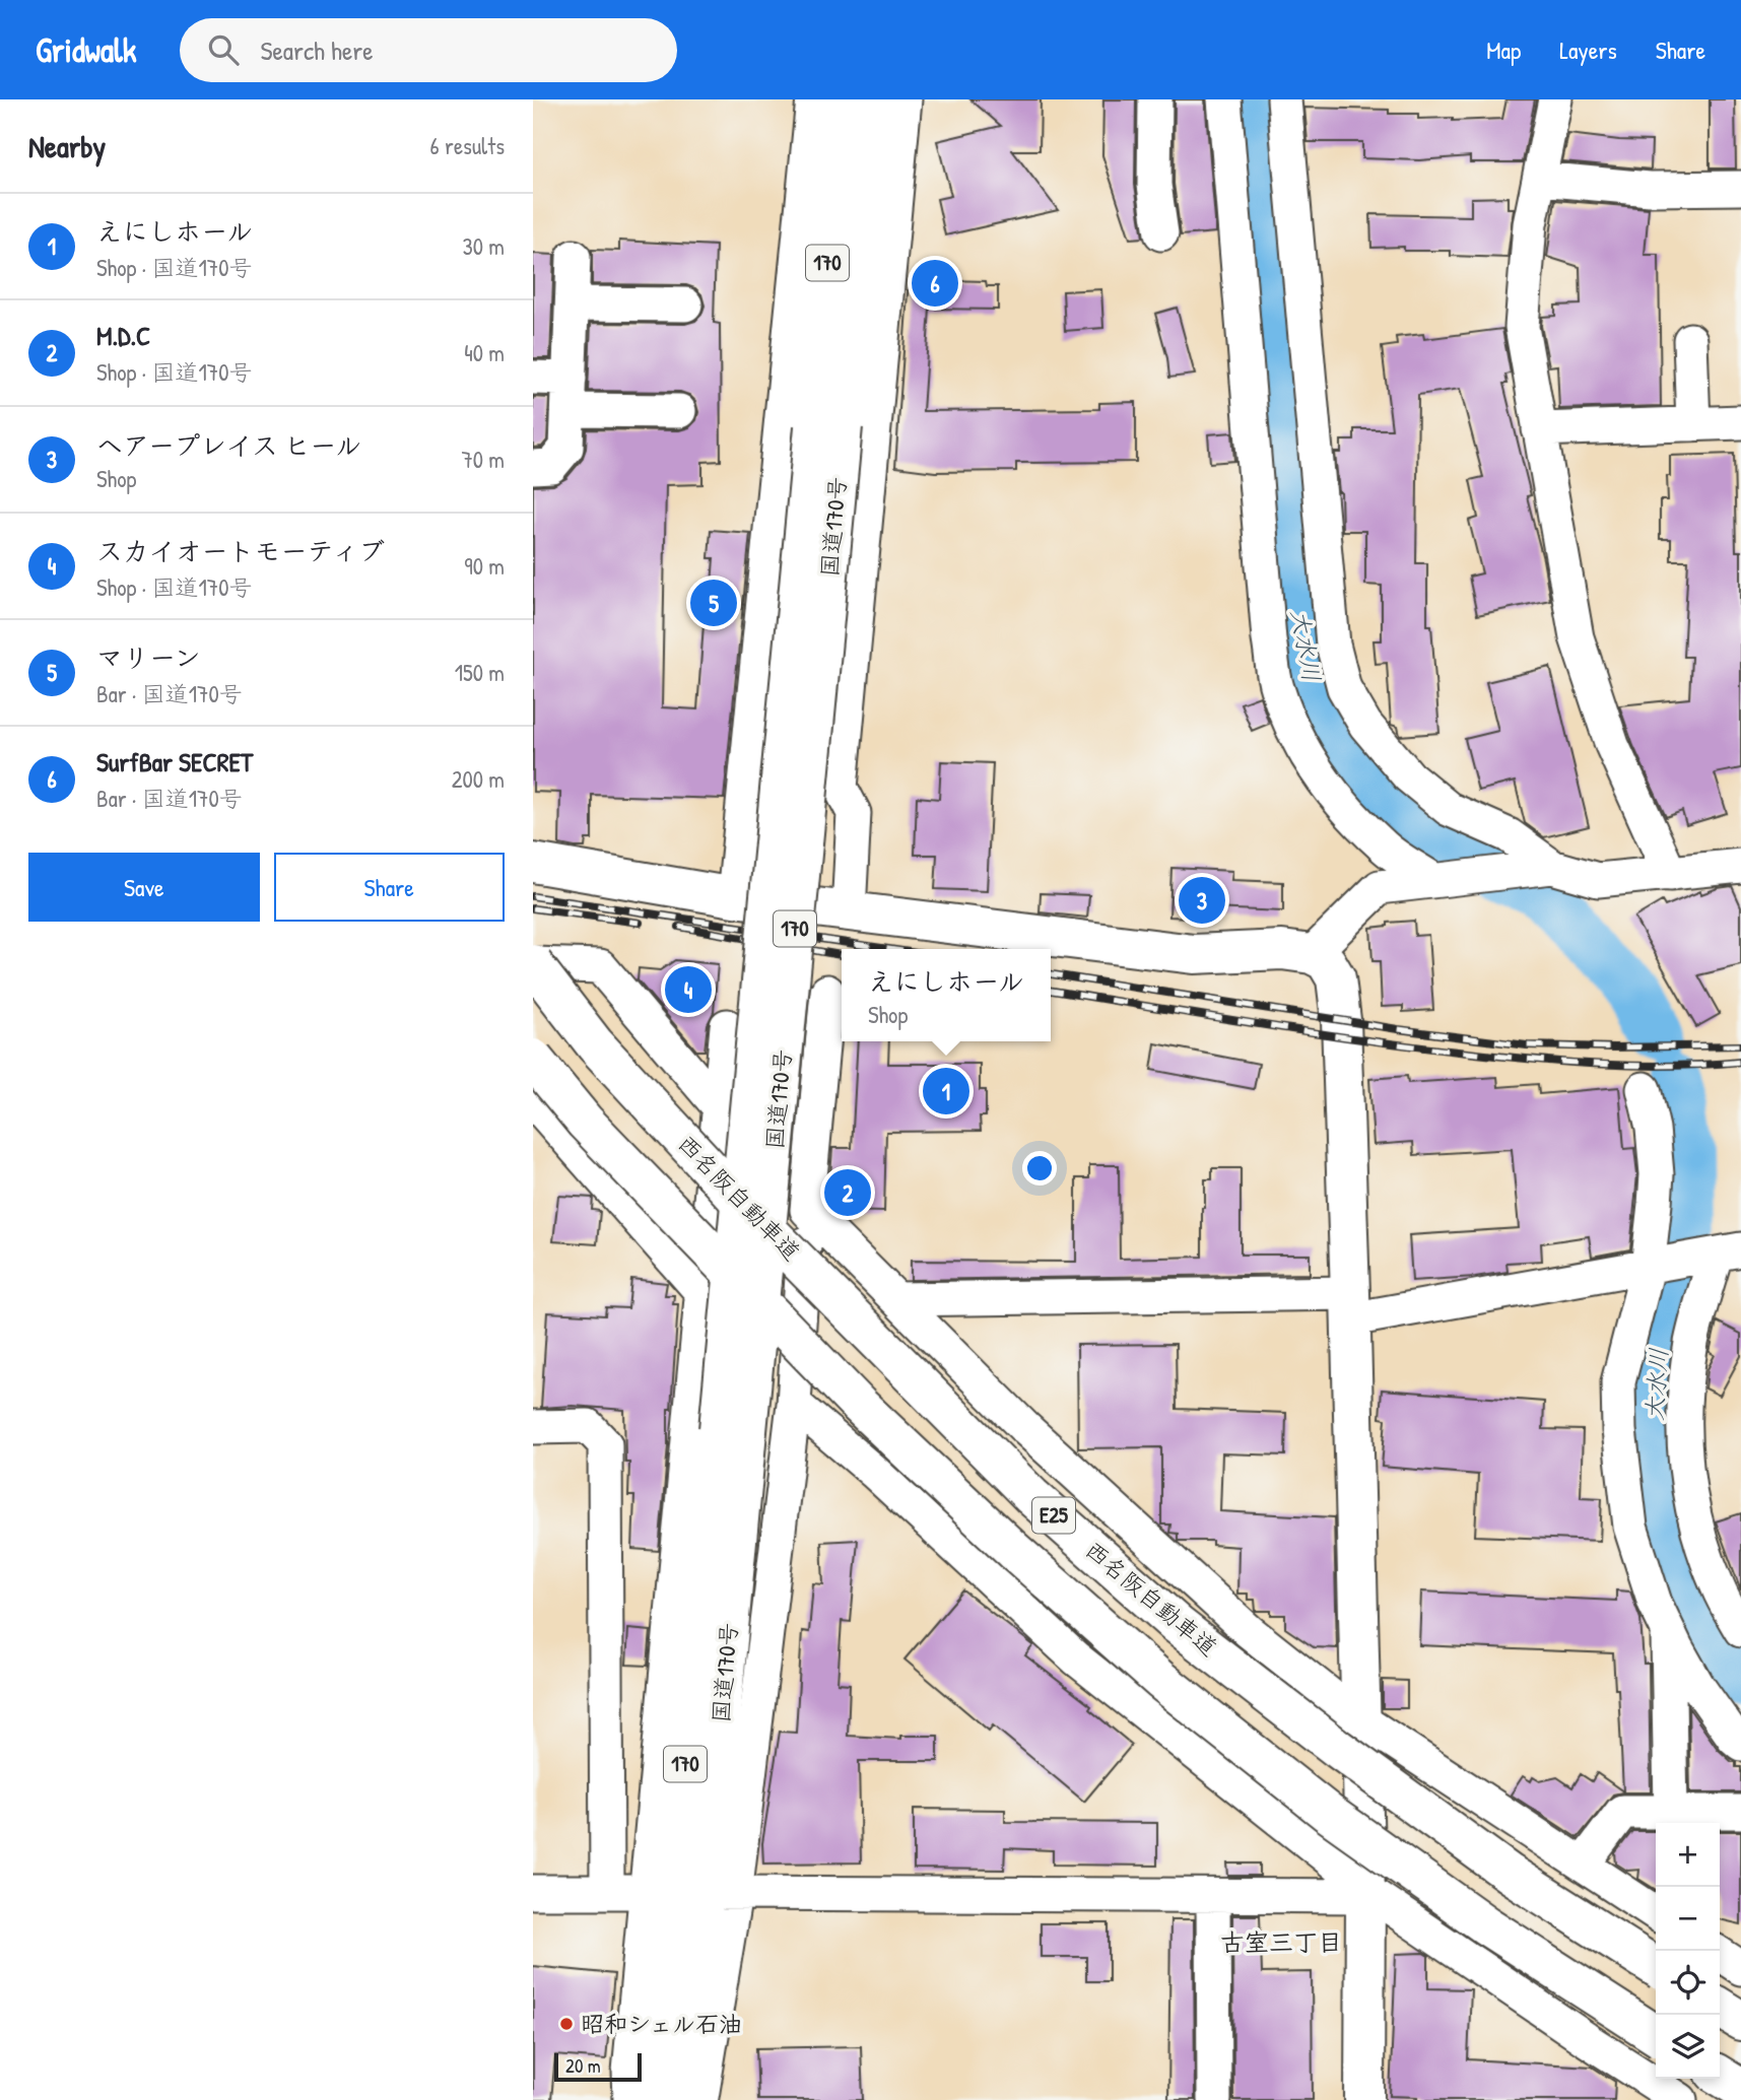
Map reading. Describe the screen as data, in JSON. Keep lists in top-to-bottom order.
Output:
{
  "streets": {
    "main road": [
      "170",
      "国道170号",
      "西名阪自動車道",
      "E25"
    ]
  },
  "districts": ["古室三丁目"],
  "water": ["大水川"],
  "places": ["昭和シェル石油"],
  "scale_bar": "20 m",
  "page": {
    "header": "Gridwalk",
    "search": "Search here",
    "nav": ["Map", "Layers", "Share"],
    "heading": ["Nearby", "6 results"],
    "list": [
      {
        "mark": "1",
        "name": "えにしホール",
        "note": "Shop · 国道170号",
        "value": "30 m"
      },
      {
        "mark": "2",
        "name": "M.D.C",
        "note": "Shop · 国道170号",
        "value": "40 m"
      },
      {
        "mark": "3",
        "name": "ヘアープレイス ヒール",
        "note": "Shop",
        "value": "70 m"
      },
      {
        "mark": "4",
        "name": "スカイオートモーティブ",
        "note": "Shop · 国道170号",
        "value": "90 m"
      },
      {
        "mark": "5",
        "name": "マリーン",
        "note": "Bar · 国道170号",
        "value": "150 m"
      },
      {
        "mark": "6",
        "name": "SurfBar SECRET",
        "note": "Bar · 国道170号",
        "value": "200 m"
      }
    ],
    "pins": [
      "6",
      "5",
      "3",
      "4",
      "1",
      "2"
    ],
    "buttons": ["Save", "Share"],
    "popup": ["えにしホール", "Shop"],
    "map_buttons": ["+", "−"],
    "scale": "20 m"
  }
}
